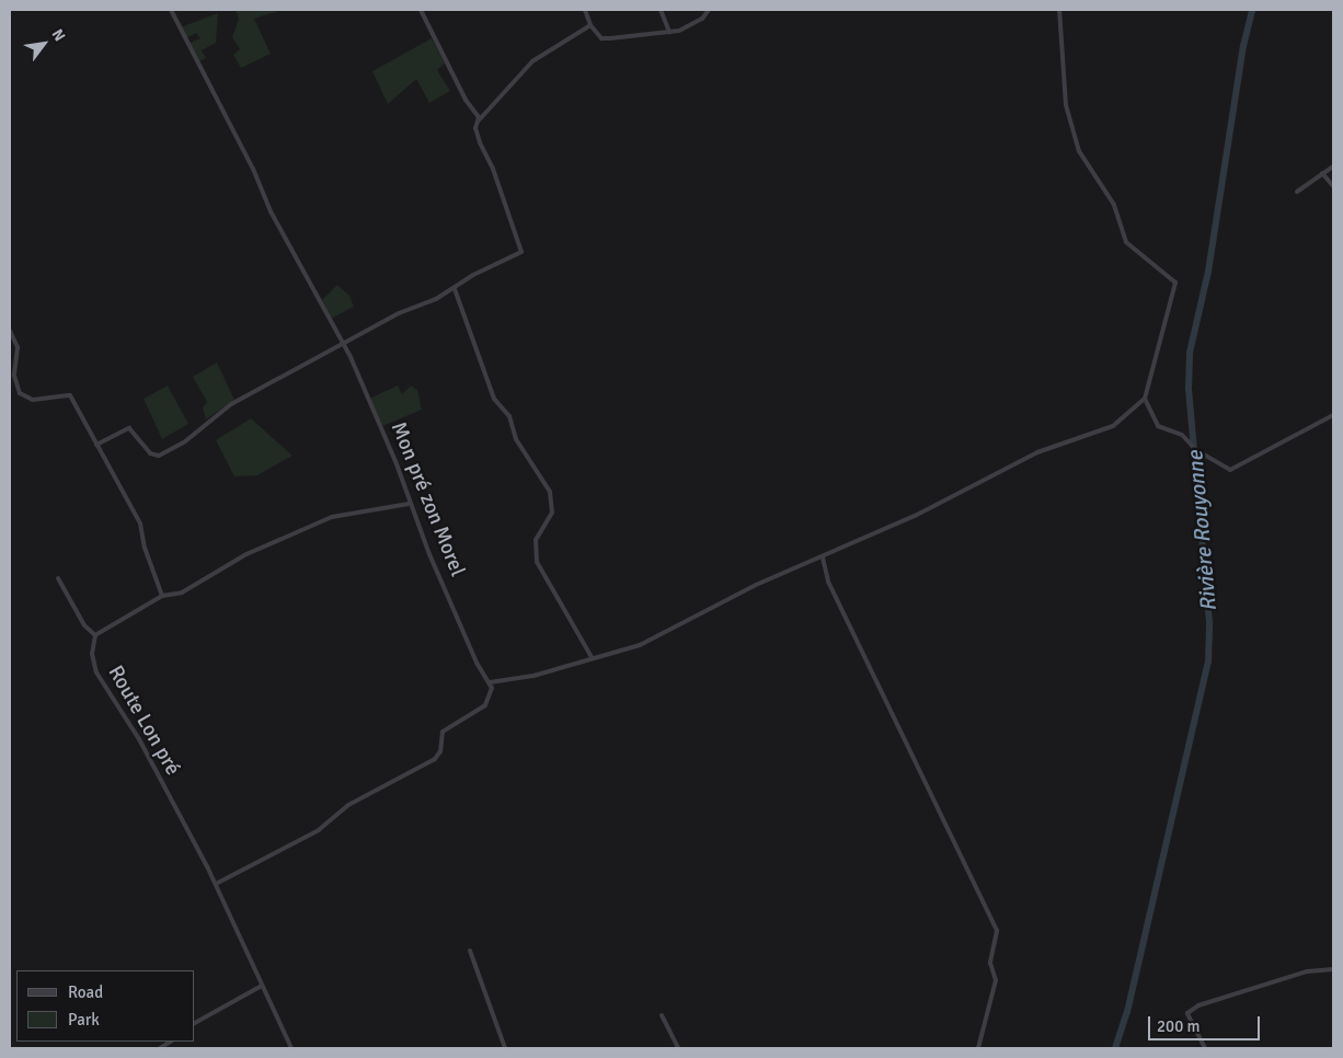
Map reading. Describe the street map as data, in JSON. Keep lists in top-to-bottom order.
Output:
{
  "streets": {
    "street": ["Mon pré zon Morel", "Route Lon pré"]
  },
  "water": ["Rivière Rouyonne"],
  "legend": ["Road", "Park"],
  "scale_bar": "200 m",
  "north": "top right"
}
